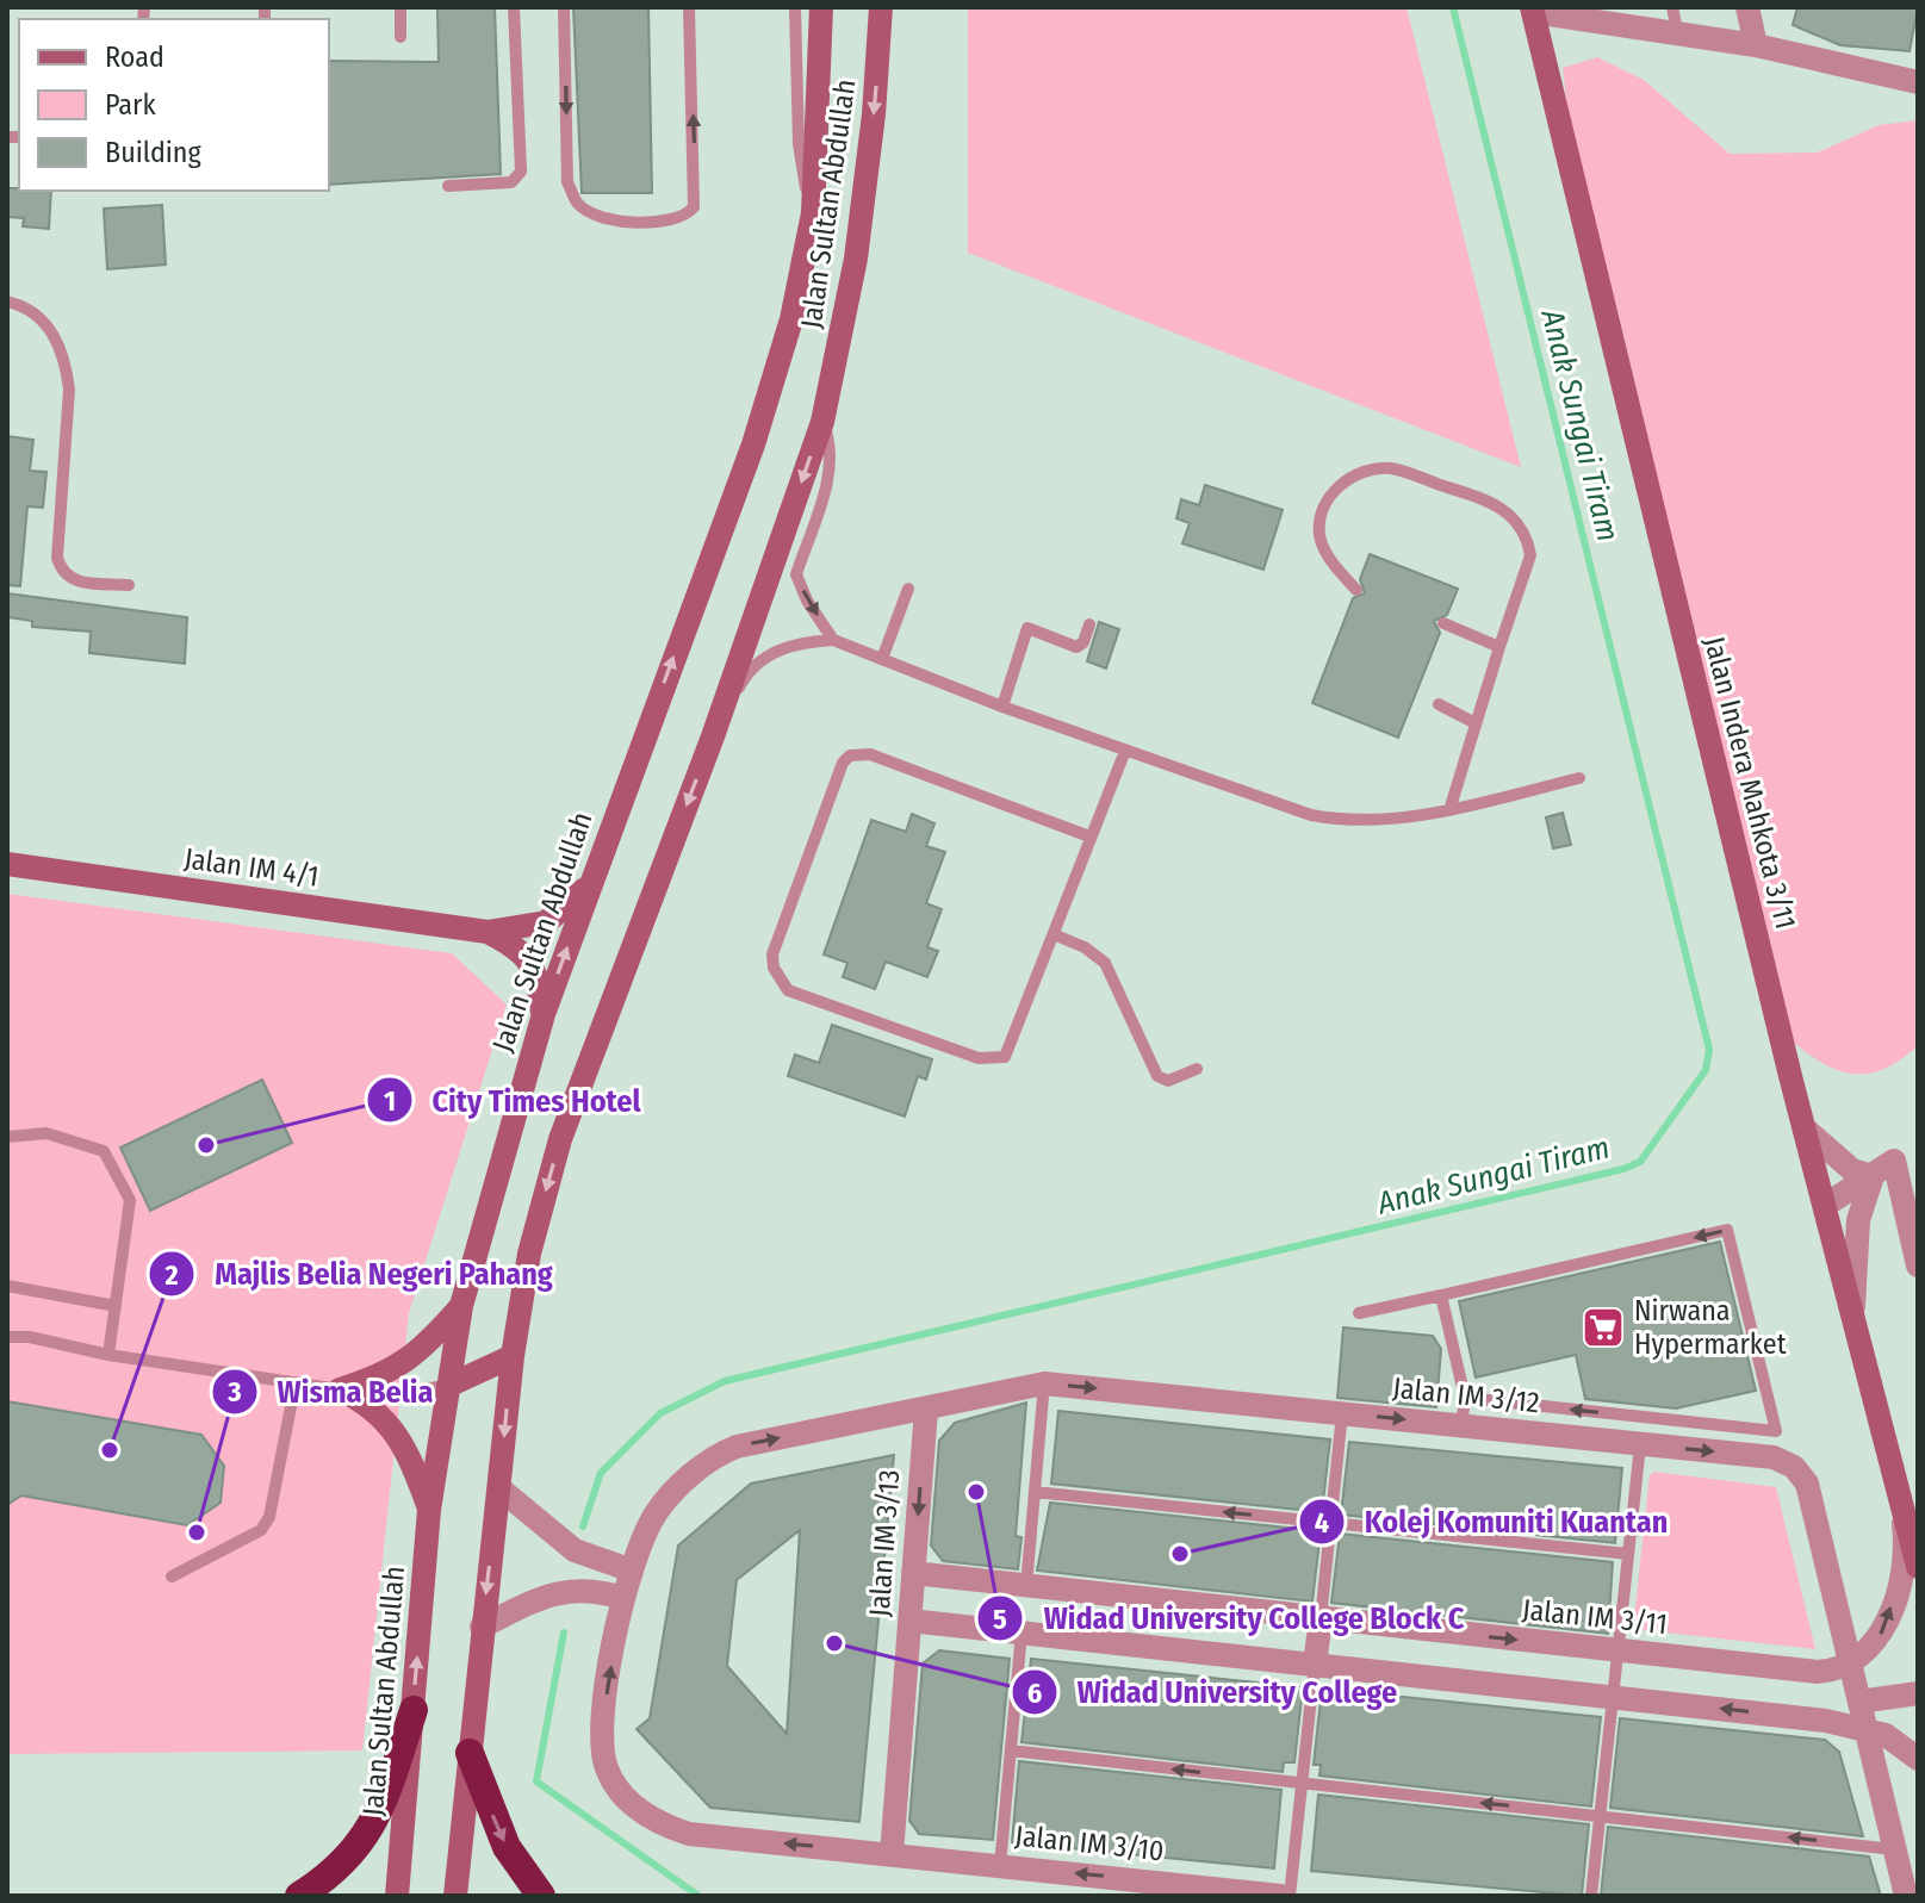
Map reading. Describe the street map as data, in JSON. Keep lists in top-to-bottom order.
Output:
{
  "streets": {
    "main road": ["Jalan Sultan Abdullah", "Jalan Indera Mahkota 3/11", "Jalan IM 4/1"],
    "street": [
      "Jalan IM 3/12",
      "Jalan IM 3/13",
      "Jalan IM 3/11",
      "Jalan IM 3/10"
    ]
  },
  "crossings": [
    ["Jalan Sultan Abdullah", "Jalan IM 4/1"],
    ["Jalan IM 3/12", "Jalan IM 3/13"],
    ["Jalan IM 3/12", "Jalan IM 3/11"],
    ["Jalan IM 3/12", "Jalan IM 3/10"],
    ["Jalan IM 3/13", "Jalan IM 3/11"],
    ["Jalan IM 3/13", "Jalan IM 3/10"]
  ],
  "one_way": ["Jalan IM 3/12", "Jalan IM 3/13", "Jalan IM 3/10"],
  "water": ["Anak Sungai Tiram"],
  "places": {
    "other": [
      "City Times Hotel",
      "Majlis Belia Negeri Pahang",
      "Widad University College Block C",
      "Wisma Belia",
      "Kolej Komuniti Kuantan",
      "Widad University College"
    ],
    "supermarket": ["Nirwana Hypermarket"]
  },
  "legend": ["Road", "Park", "Building"]
}
